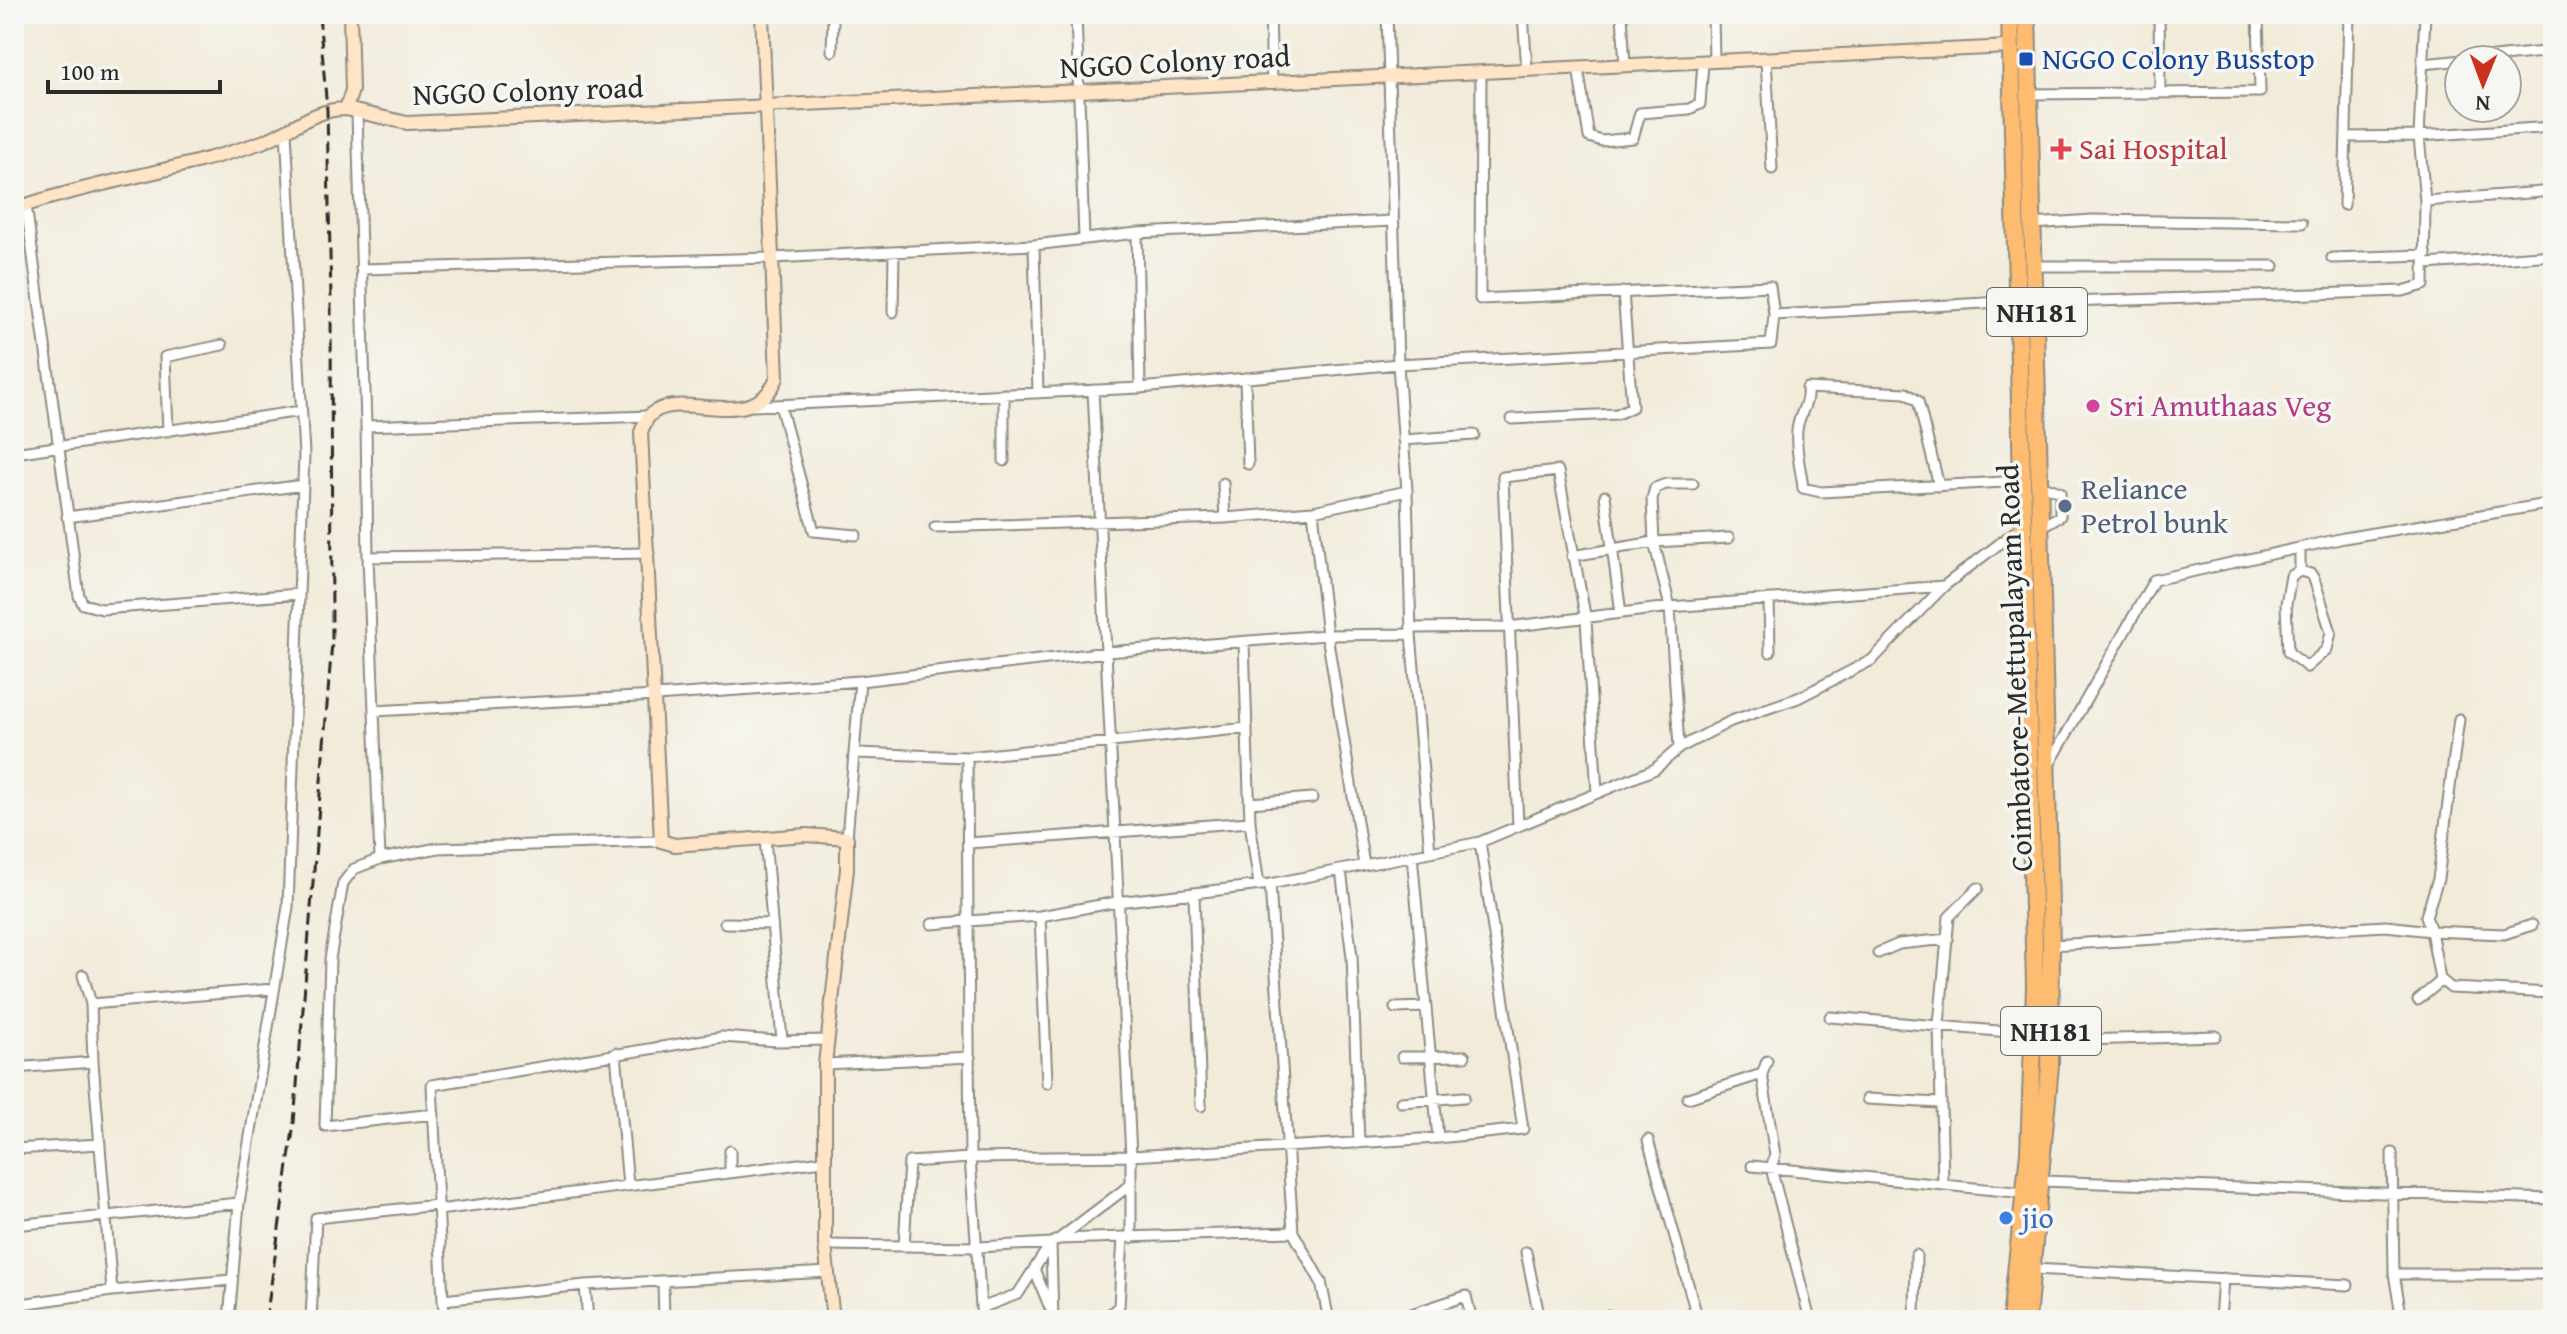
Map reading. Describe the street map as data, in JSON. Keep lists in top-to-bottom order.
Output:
{
  "streets": {
    "highway": ["NH181", "Coimbatore-Mettupalayam Road"],
    "street": ["NGGO Colony road"]
  },
  "crossings": [
    ["NGGO Colony road", "NH181"],
    ["NGGO Colony road", "Coimbatore-Mettupalayam Road"],
    ["NH181", "Coimbatore-Mettupalayam Road"]
  ],
  "places": {
    "transit": ["NGGO Colony Busstop"],
    "health": ["Sai Hospital"],
    "other": ["Sri Amuthaas Veg", "Reliance Petrol bunk", "jio"]
  },
  "scale_bar": "100 m",
  "north": "bottom"
}
